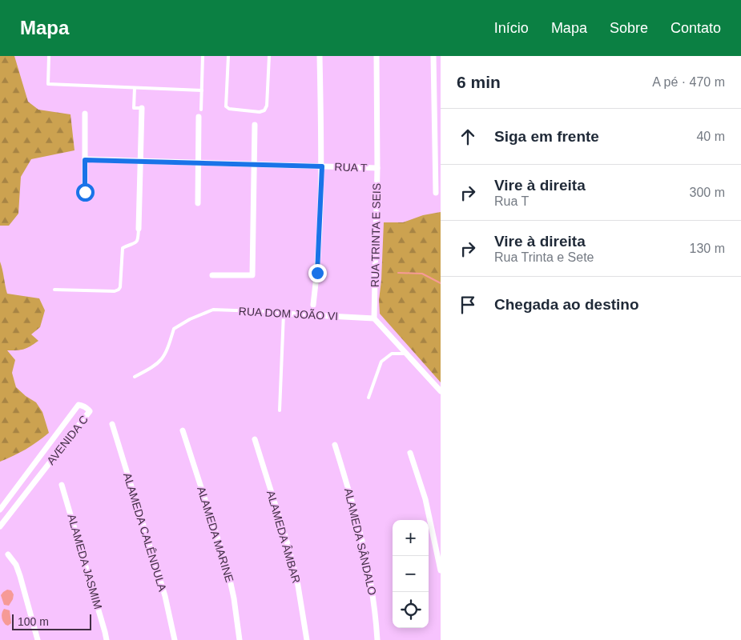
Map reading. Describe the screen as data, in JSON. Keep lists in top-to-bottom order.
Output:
{
  "streets": {
    "street": [
      "RUA T",
      "RUA TRINTA E SEIS",
      "RUA DOM JOÃO VI",
      "AVENIDA C",
      "ALAMEDA CALÊNDULA",
      "ALAMEDA MARINE",
      "ALAMEDA ÂMBAR",
      "ALAMEDA SÂNDALO",
      "ALAMEDA JASMIM"
    ]
  },
  "crossings": [
    ["RUA T", "RUA TRINTA E SEIS"],
    ["RUA TRINTA E SEIS", "RUA DOM JOÃO VI"]
  ],
  "scale_bar": "100 m",
  "page": {
    "header": "Mapa",
    "nav": [
      "Início",
      "Mapa",
      "Sobre",
      "Contato"
    ],
    "heading": ["6 min", "A pé · 470 m"],
    "list": [
      ["Siga em frente", "40 m"],
      ["Vire à direita", "Rua T", "300 m"],
      ["Vire à direita", "Rua Trinta e Sete", "130 m"],
      "Chegada ao destino"
    ],
    "map_buttons": ["+", "−"],
    "scale": "100 m"
  }
}
